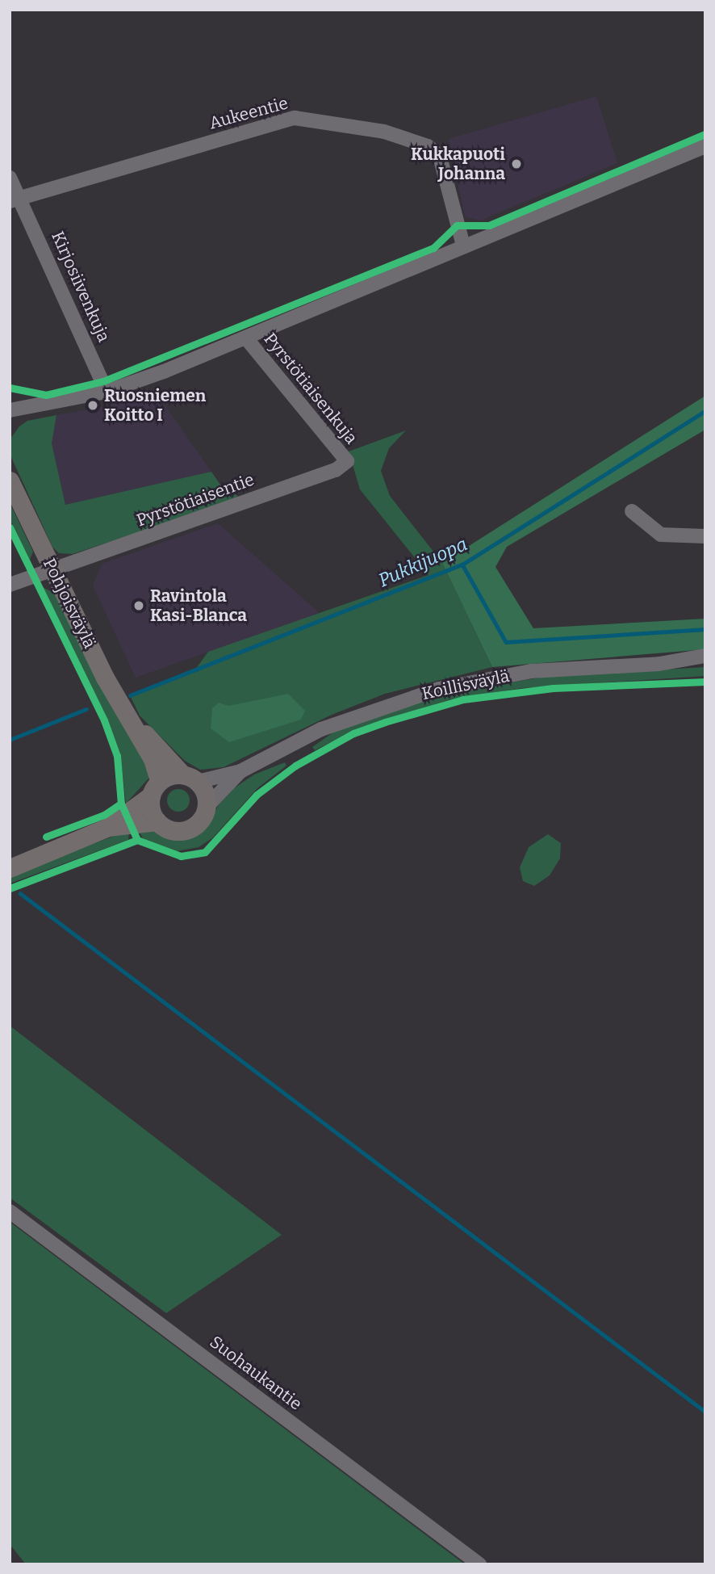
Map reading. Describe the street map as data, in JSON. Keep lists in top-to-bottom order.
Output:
{
  "streets": {
    "main road": ["Pohjoisväylä"],
    "street": [
      "Aukeentie",
      "Kirjosiivenkuja",
      "Pyrstötiaisenkuja",
      "Pyrstötiaisentie",
      "Koillisväylä",
      "Suohaukantie"
    ]
  },
  "crossings": [
    ["Aukeentie", "Kirjosiivenkuja"],
    ["Pyrstötiaisenkuja", "Pyrstötiaisentie"],
    ["Pyrstötiaisentie", "Pohjoisväylä"],
    ["Pohjoisväylä", "Koillisväylä"]
  ],
  "water": ["Pukkijuopa"],
  "places": ["Kukkapuoti Johanna", "Ruosniemen Koitto I", "Ravintola Kasi-Blanca"]
}
